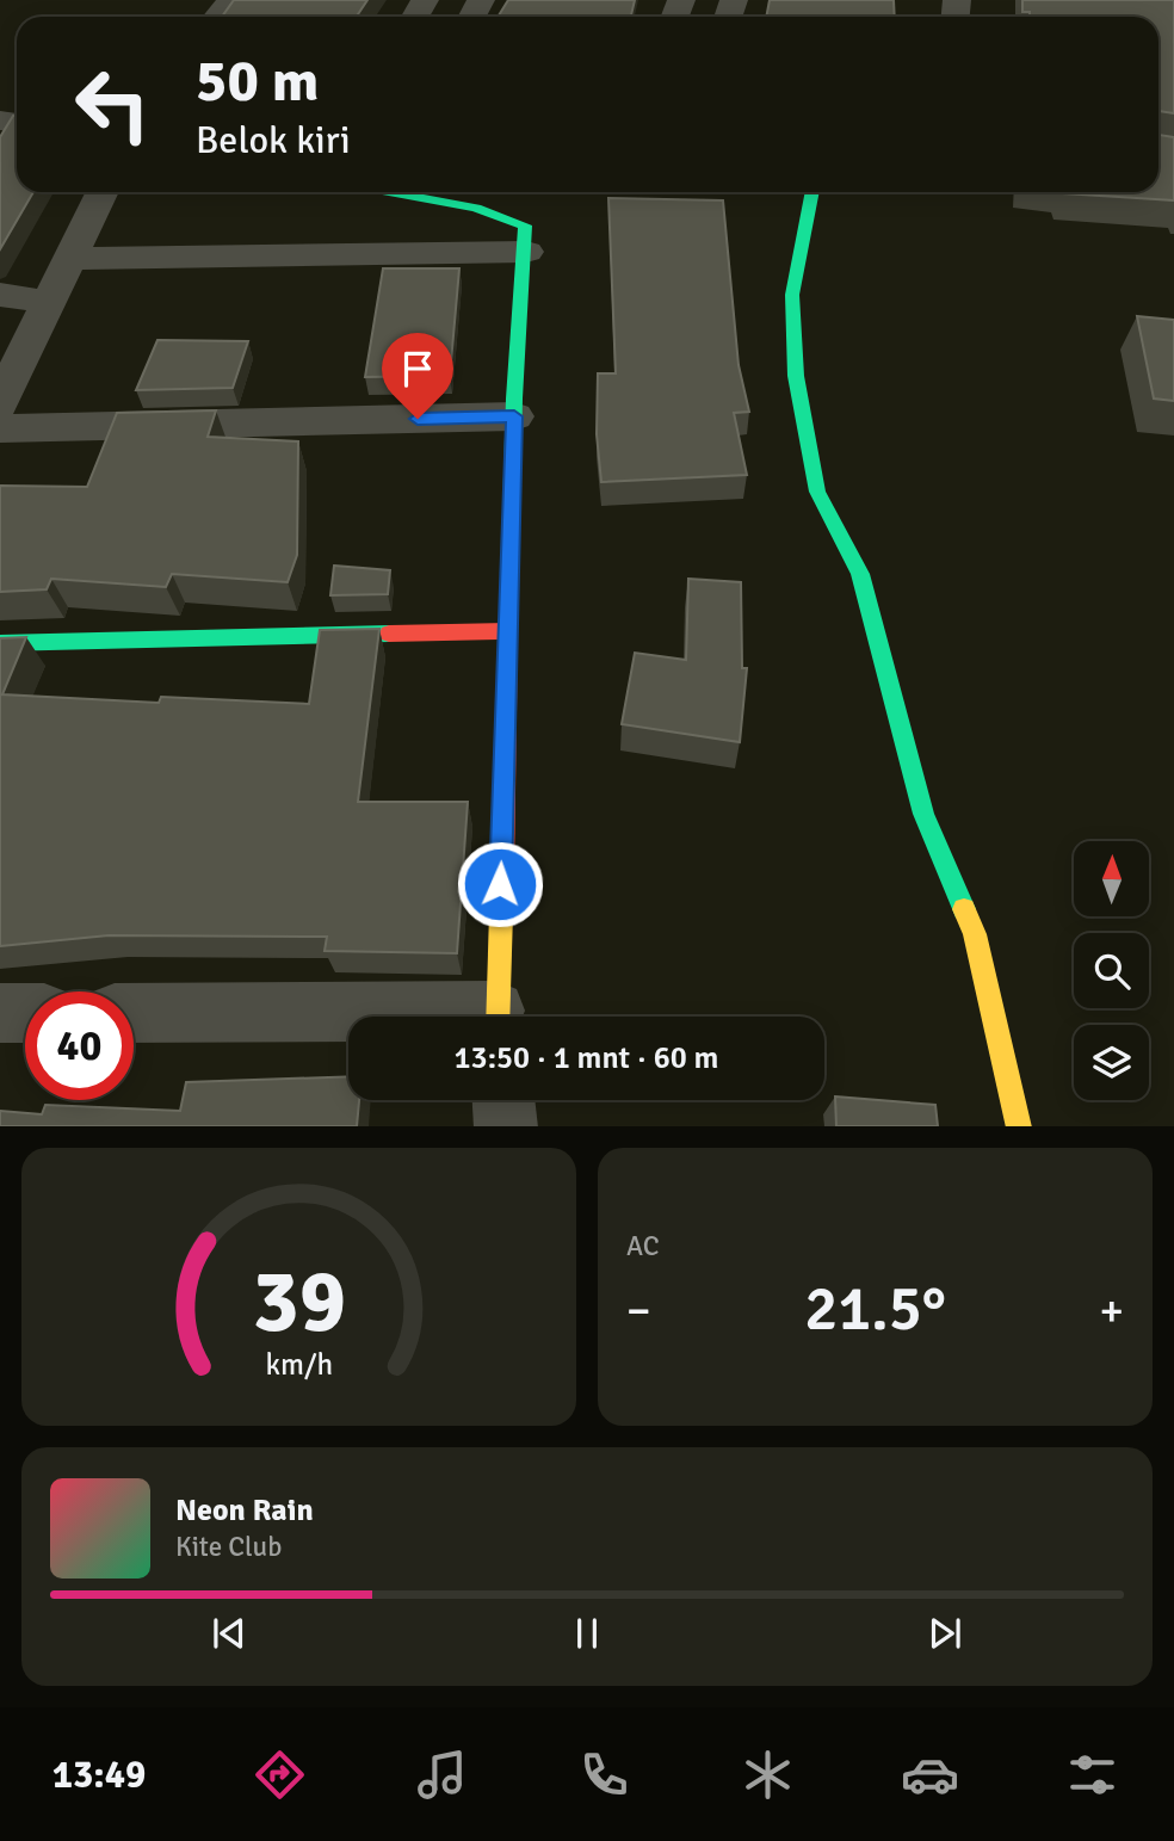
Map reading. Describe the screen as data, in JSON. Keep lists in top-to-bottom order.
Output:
{
  "north": "top",
  "page": {
    "turn": ["50 m", "Belok kiri"],
    "limit": "40",
    "trip": "13:50 · 1 mnt · 60 m",
    "tile": "AC",
    "heat": ["−", "21.5°", "+"],
    "song": ["Neon Rain", "Kite Club"],
    "tabs": "13:49",
    "gauge": ["39", "km/h"]
  }
}
